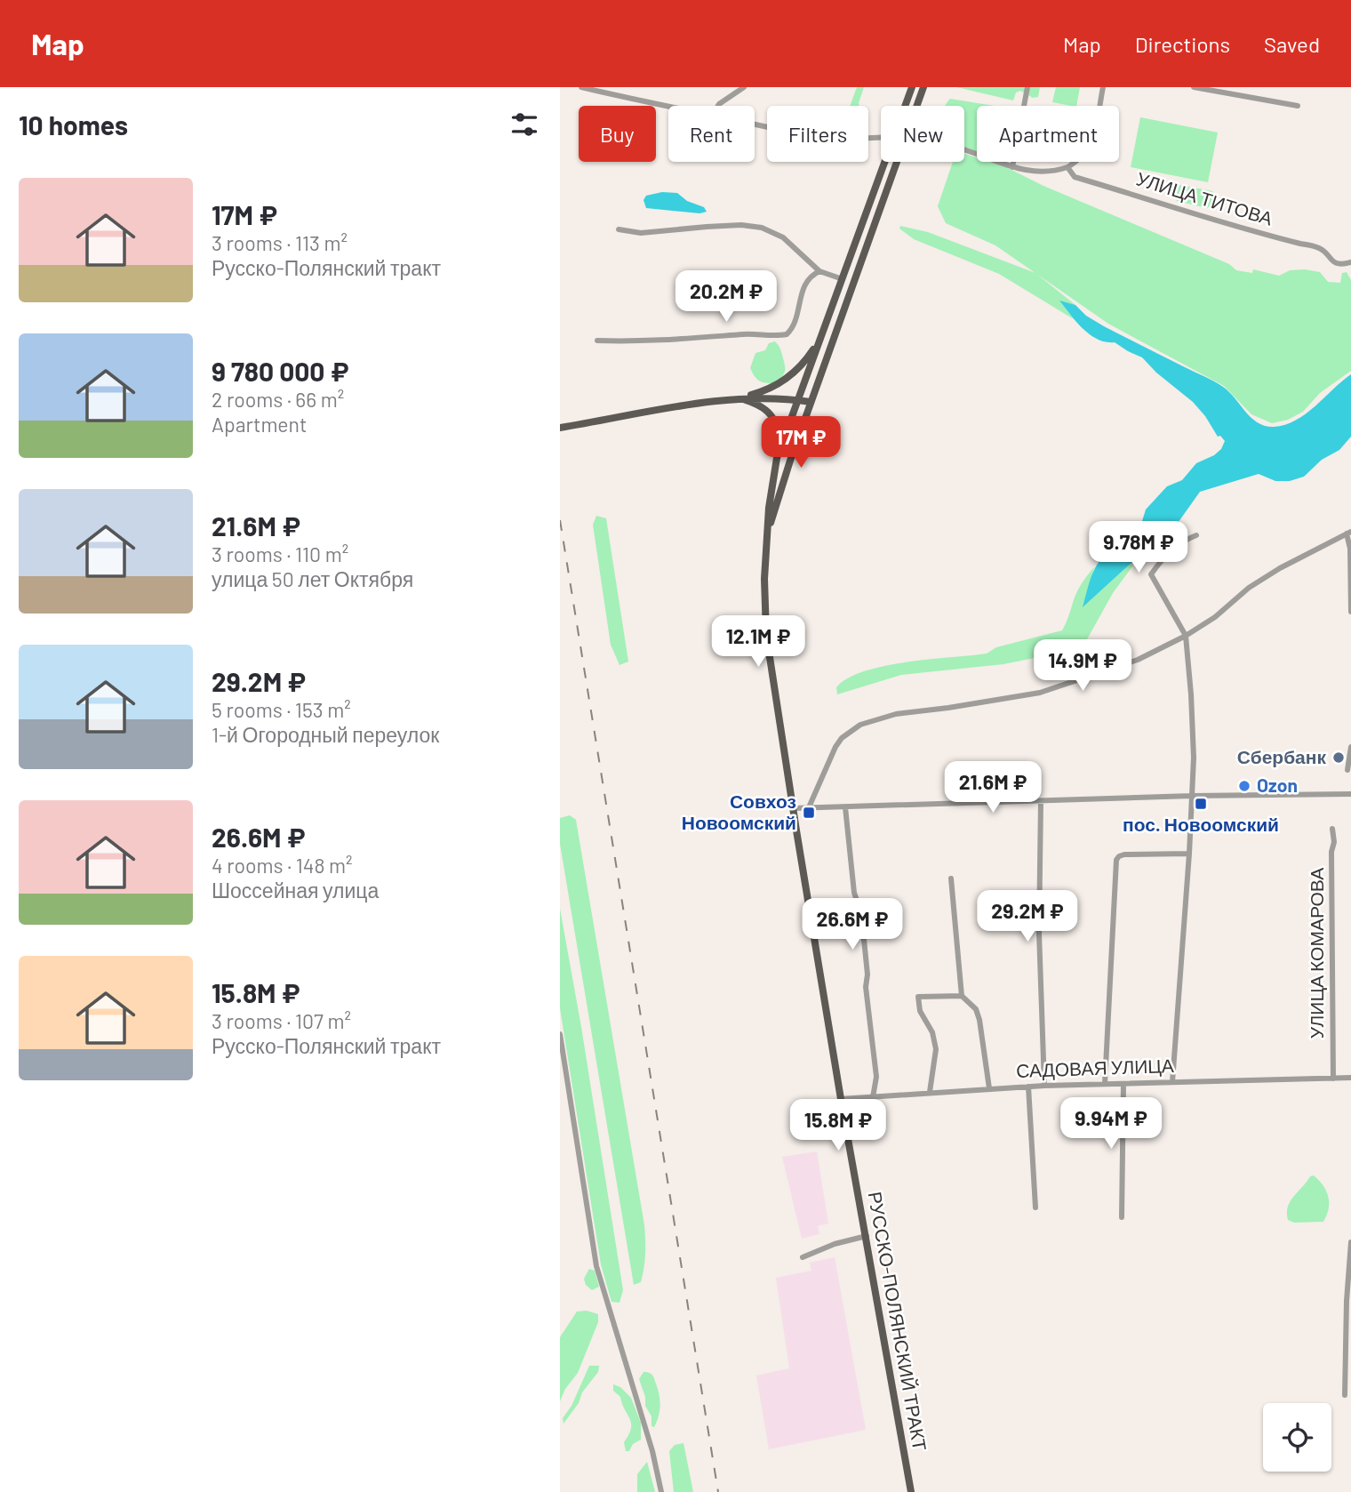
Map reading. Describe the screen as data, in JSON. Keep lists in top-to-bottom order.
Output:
{
  "streets": {
    "main road": ["РУССКО-ПОЛЯНСКИЙ ТРАКТ"],
    "street": ["УЛИЦА ТИТОВА", "УЛИЦА КОМАРОВА", "САДОВАЯ УЛИЦА"]
  },
  "crossings": [
    ["УЛИЦА КОМАРОВА", "САДОВАЯ УЛИЦА"],
    ["САДОВАЯ УЛИЦА", "РУССКО-ПОЛЯНСКИЙ ТРАКТ"]
  ],
  "places": {
    "other": ["Сбербанк", "Ozon"],
    "transit": ["пос. Новоомский", "Совхоз Новоомский"]
  },
  "page": {
    "header": "Map",
    "nav": ["Map", "Directions", "Saved"],
    "heading": "10 homes",
    "chip": [
      "Buy",
      "Rent",
      "Filters",
      "New",
      "Apartment"
    ],
    "list": [
      {
        "name": "17M ₽",
        "note": "3 rooms · 113 m² · Русско-Полянский тракт"
      },
      {
        "name": "9 780 000 ₽",
        "note": "2 rooms · 66 m² · Apartment"
      },
      {
        "name": "21.6M ₽",
        "note": "3 rooms · 110 m² · улица 50 лет Октября"
      },
      {
        "name": "29.2M ₽",
        "note": "5 rooms · 153 m² · 1-й Огородный переулок"
      },
      {
        "name": "26.6M ₽",
        "note": "4 rooms · 148 m² · Шоссейная улица"
      },
      {
        "name": "15.8M ₽",
        "note": "3 rooms · 107 m² · Русско-Полянский тракт"
      }
    ],
    "price": [
      "20.2M ₽",
      "17M ₽",
      "9.78M ₽",
      "12.1M ₽",
      "14.9M ₽",
      "21.6M ₽",
      "29.2M ₽",
      "26.6M ₽",
      "9.94M ₽",
      "15.8M ₽"
    ]
  }
}
